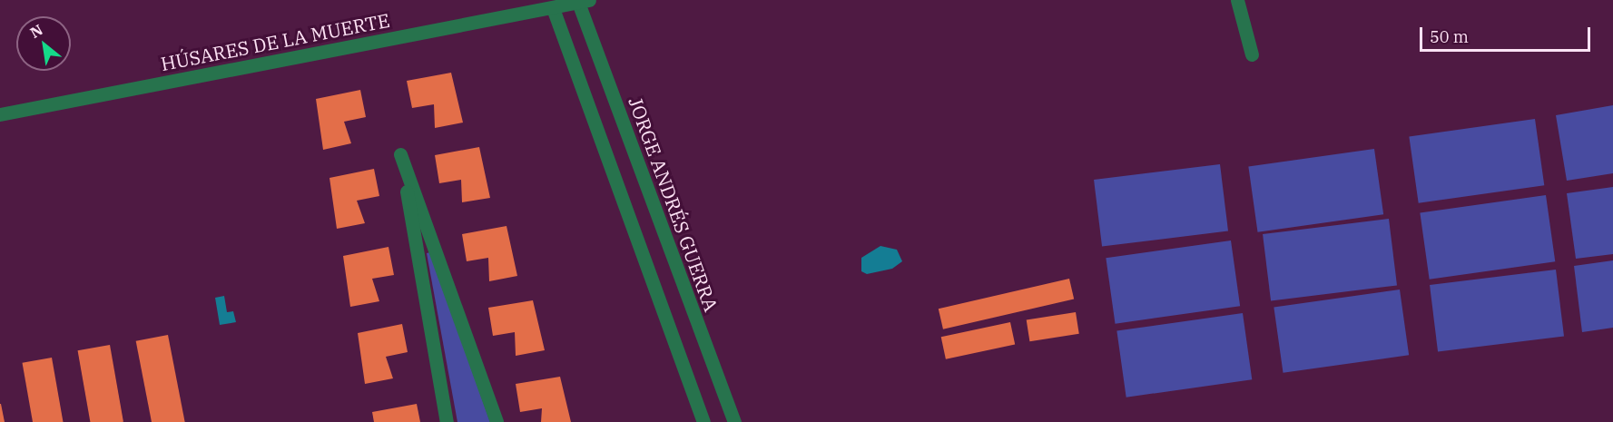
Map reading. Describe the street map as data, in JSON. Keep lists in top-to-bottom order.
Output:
{
  "streets": {
    "street": ["HÚSARES DE LA MUERTE", "JORGE ANDRÉS GUERRA"]
  },
  "crossings": [
    ["HÚSARES DE LA MUERTE", "JORGE ANDRÉS GUERRA"]
  ],
  "scale_bar": "50 m",
  "north": "top left"
}
